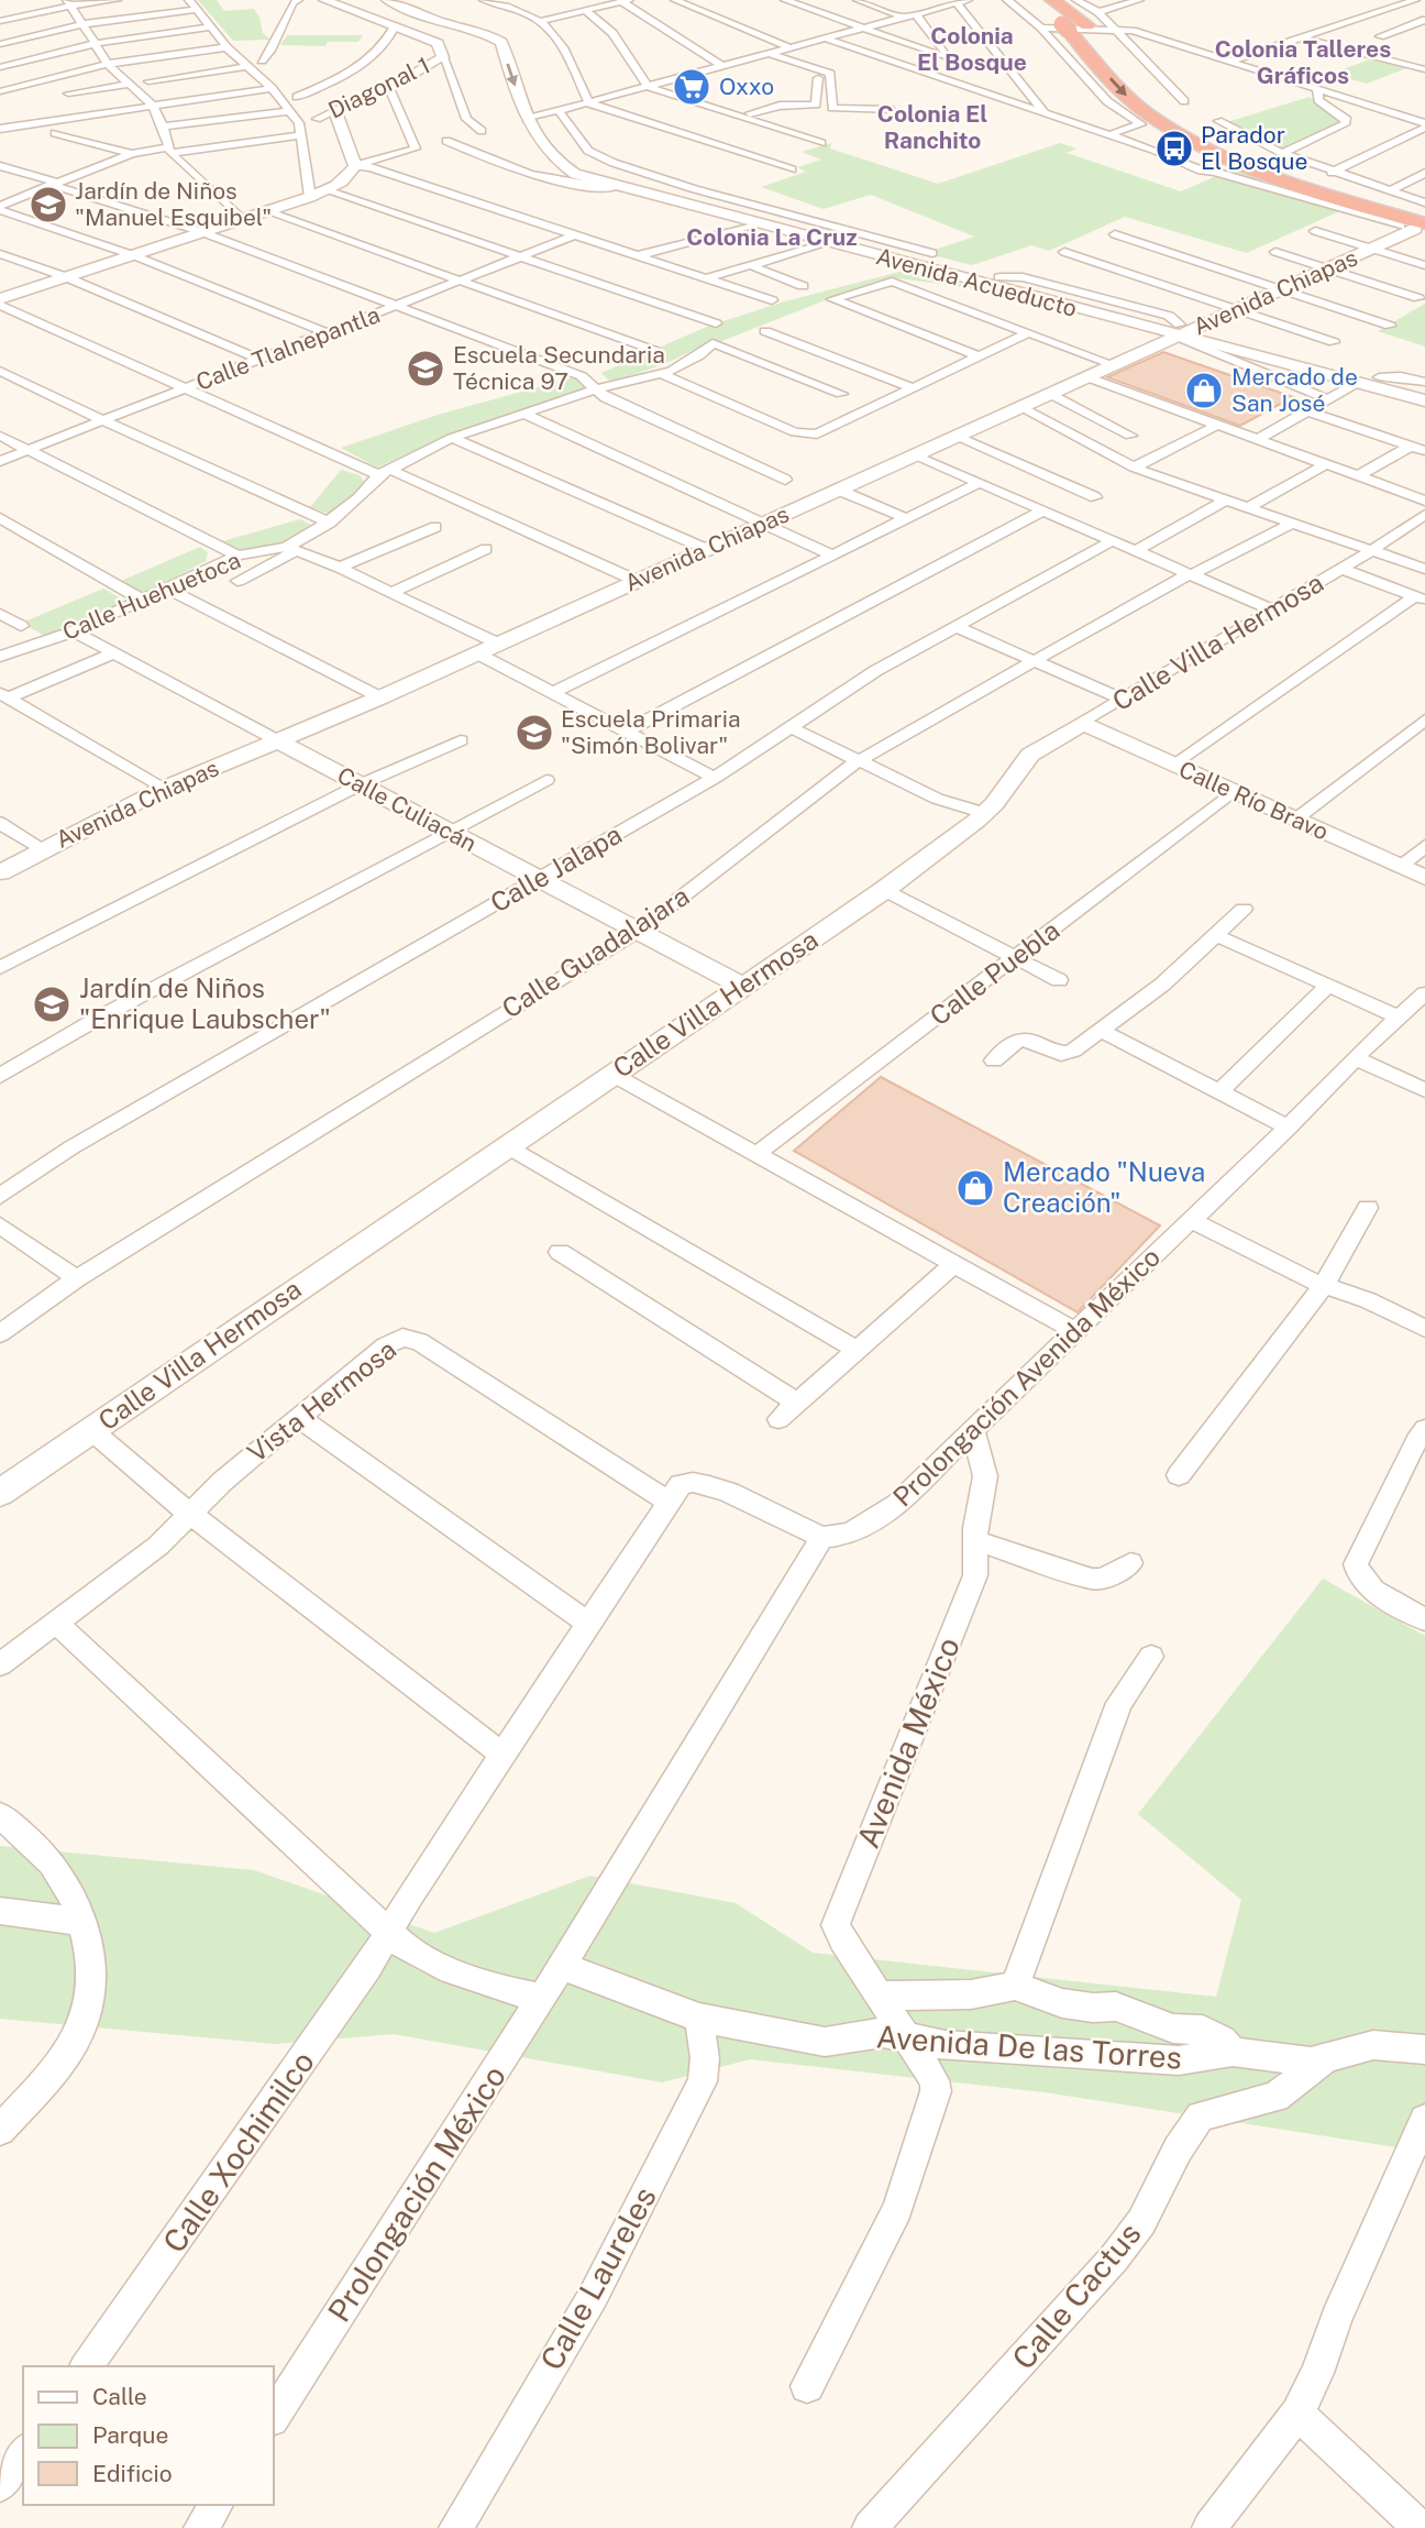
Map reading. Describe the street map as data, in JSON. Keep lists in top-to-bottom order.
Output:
{
  "streets": {
    "street": [
      "Diagonal 1",
      "Avenida Acueducto",
      "Avenida Chiapas",
      "Calle Tlalnepantla",
      "Calle Huehuetoca",
      "Calle Villa Hermosa",
      "Calle Río Bravo",
      "Calle Culiacán",
      "Calle Jalapa",
      "Calle Guadalajara",
      "Calle Puebla",
      "Prolongación Avenida México",
      "Vista Hermosa",
      "Avenida México",
      "Avenida De las Torres",
      "Calle Xochimilco",
      "Prolongación México",
      "Calle Laureles",
      "Calle Cactus"
    ]
  },
  "crossings": [
    ["Avenida Acueducto", "Avenida Chiapas"],
    ["Avenida Chiapas", "Calle Culiacán"],
    ["Calle Huehuetoca", "Calle Culiacán"],
    ["Calle Villa Hermosa", "Calle Río Bravo"],
    ["Calle Villa Hermosa", "Calle Culiacán"],
    ["Calle Río Bravo", "Calle Puebla"],
    ["Calle Culiacán", "Calle Jalapa"],
    ["Calle Culiacán", "Calle Guadalajara"],
    ["Prolongación Avenida México", "Avenida México"],
    ["Prolongación Avenida México", "Prolongación México"],
    ["Vista Hermosa", "Calle Xochimilco"],
    ["Avenida México", "Avenida De las Torres"],
    ["Avenida De las Torres", "Prolongación México"],
    ["Avenida De las Torres", "Calle Laureles"],
    ["Avenida De las Torres", "Calle Cactus"]
  ],
  "districts": [
    "Colonia El Bosque",
    "Colonia Talleres Gráficos",
    "Colonia El Ranchito",
    "Colonia La Cruz"
  ],
  "places": {
    "supermarket": ["Oxxo"],
    "bus stop": ["Parador El Bosque"],
    "school or university": [
      "Jardín de Niños \"Manuel Esquibel\"",
      "Escuela Secundaria Técnica 97",
      "Escuela Primaria \"Simón Bolivar\"",
      "Jardín de Niños \"Enrique Laubscher\""
    ],
    "shop": ["Mercado de San José", "Mercado \"Nueva Creación\""]
  },
  "legend": ["Calle", "Parque", "Edificio"]
}
